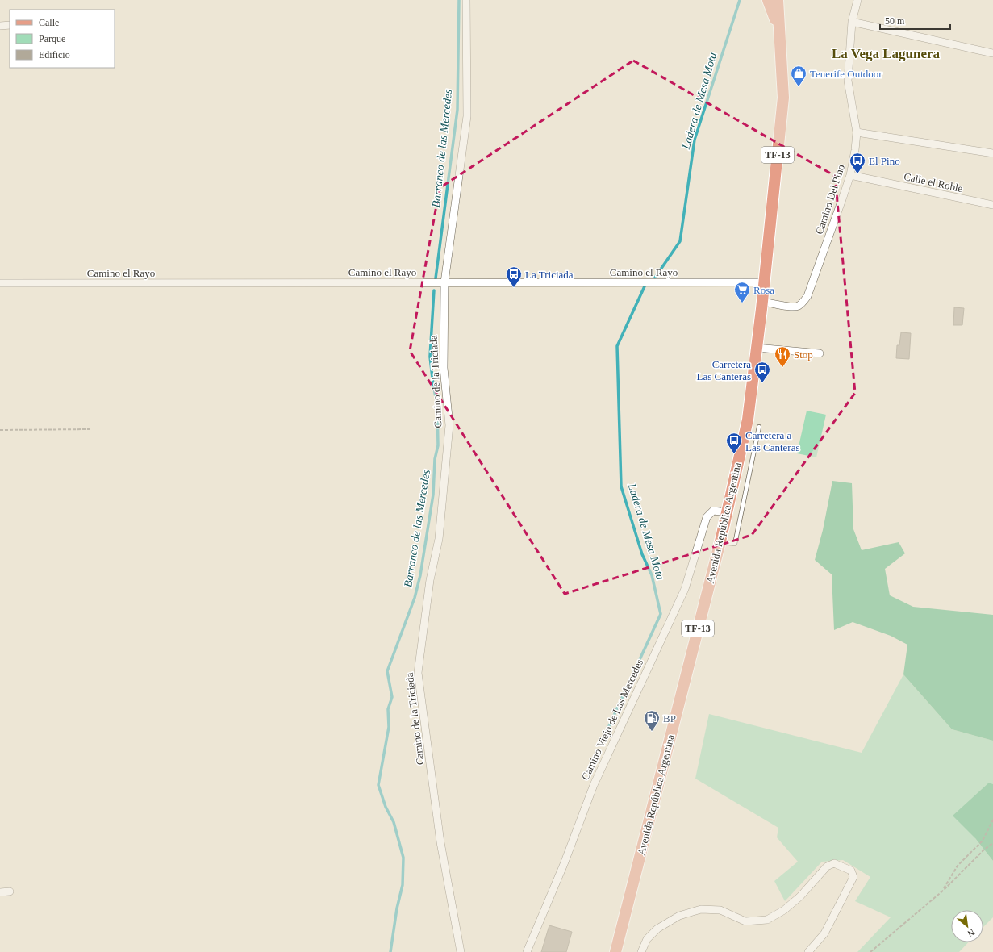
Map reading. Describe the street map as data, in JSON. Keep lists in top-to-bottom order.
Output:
{
  "streets": {
    "main road": ["TF-13", "Avenida República Argentina"],
    "street": [
      "Calle el Roble",
      "Camino Del Pino",
      "Camino el Rayo",
      "Camino de la Triciada",
      "Camino Viejo de Las Mercedes"
    ]
  },
  "crossings": [
    ["Calle el Roble", "Camino Del Pino"],
    ["Camino Del Pino", "Avenida República Argentina"],
    ["Camino el Rayo", "Camino de la Triciada"],
    ["Camino el Rayo", "Avenida República Argentina"],
    ["Avenida República Argentina", "Camino Viejo de Las Mercedes"]
  ],
  "districts": ["La Vega Lagunera"],
  "water": ["Ladera de Mesa Mota", "Barranco de las Mercedes"],
  "places": {
    "shop": ["Tenerife Outdoor"],
    "bus stop": [
      "El Pino",
      "La Triciada",
      "Carretera Las Canteras",
      "Carretera a Las Canteras"
    ],
    "supermarket": ["Rosa"],
    "restaurant": ["Stop"],
    "fuel station": ["BP"]
  },
  "legend": ["Calle", "Parque", "Edificio"],
  "scale_bar": "50 m",
  "north": "bottom right"
}
